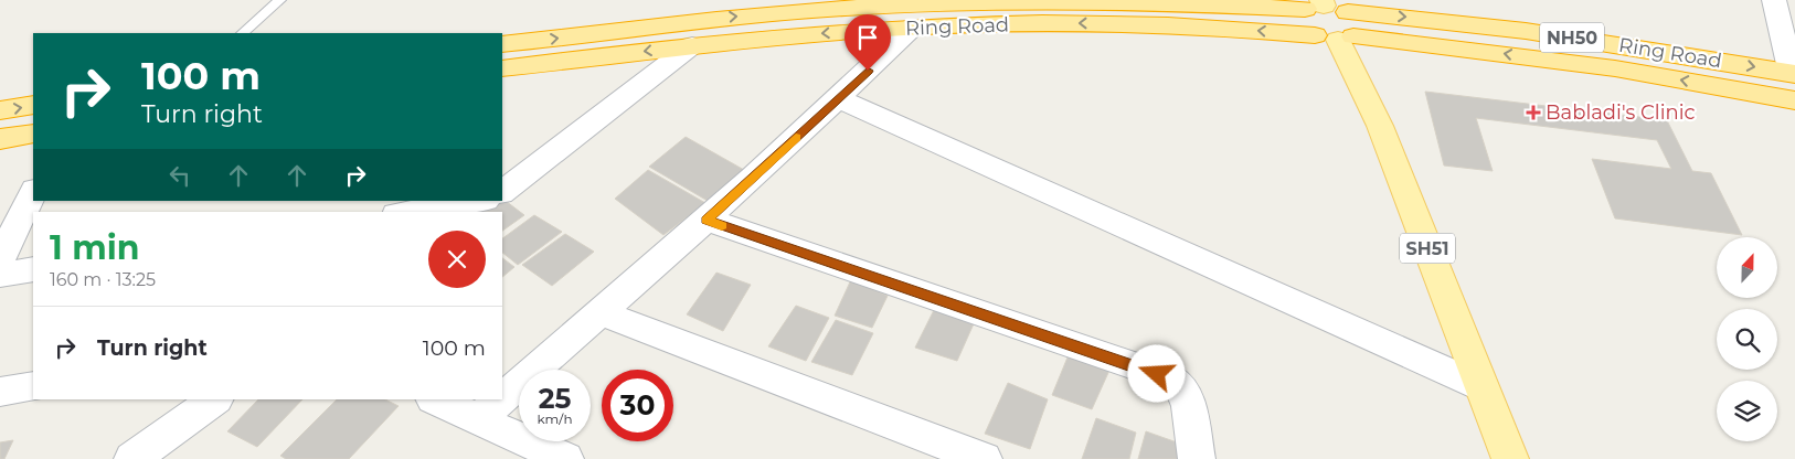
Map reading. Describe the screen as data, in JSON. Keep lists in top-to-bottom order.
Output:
{
  "streets": {
    "highway": ["Ring Road", "NH50"],
    "main road": ["SH51"]
  },
  "crossings": [
    ["Ring Road", "NH50"],
    ["Ring Road", "SH51"],
    ["NH50", "SH51"]
  ],
  "places": {
    "health": ["Babladi's Clinic"]
  },
  "north": "top",
  "page": {
    "turn": ["100 m", "Turn right"],
    "heading": ["1 min", "160 m · 13:25"],
    "list": [
      {
        "name": "Turn right",
        "value": "100 m"
      }
    ],
    "speed": "25 km/h",
    "limit": "30"
  }
}
